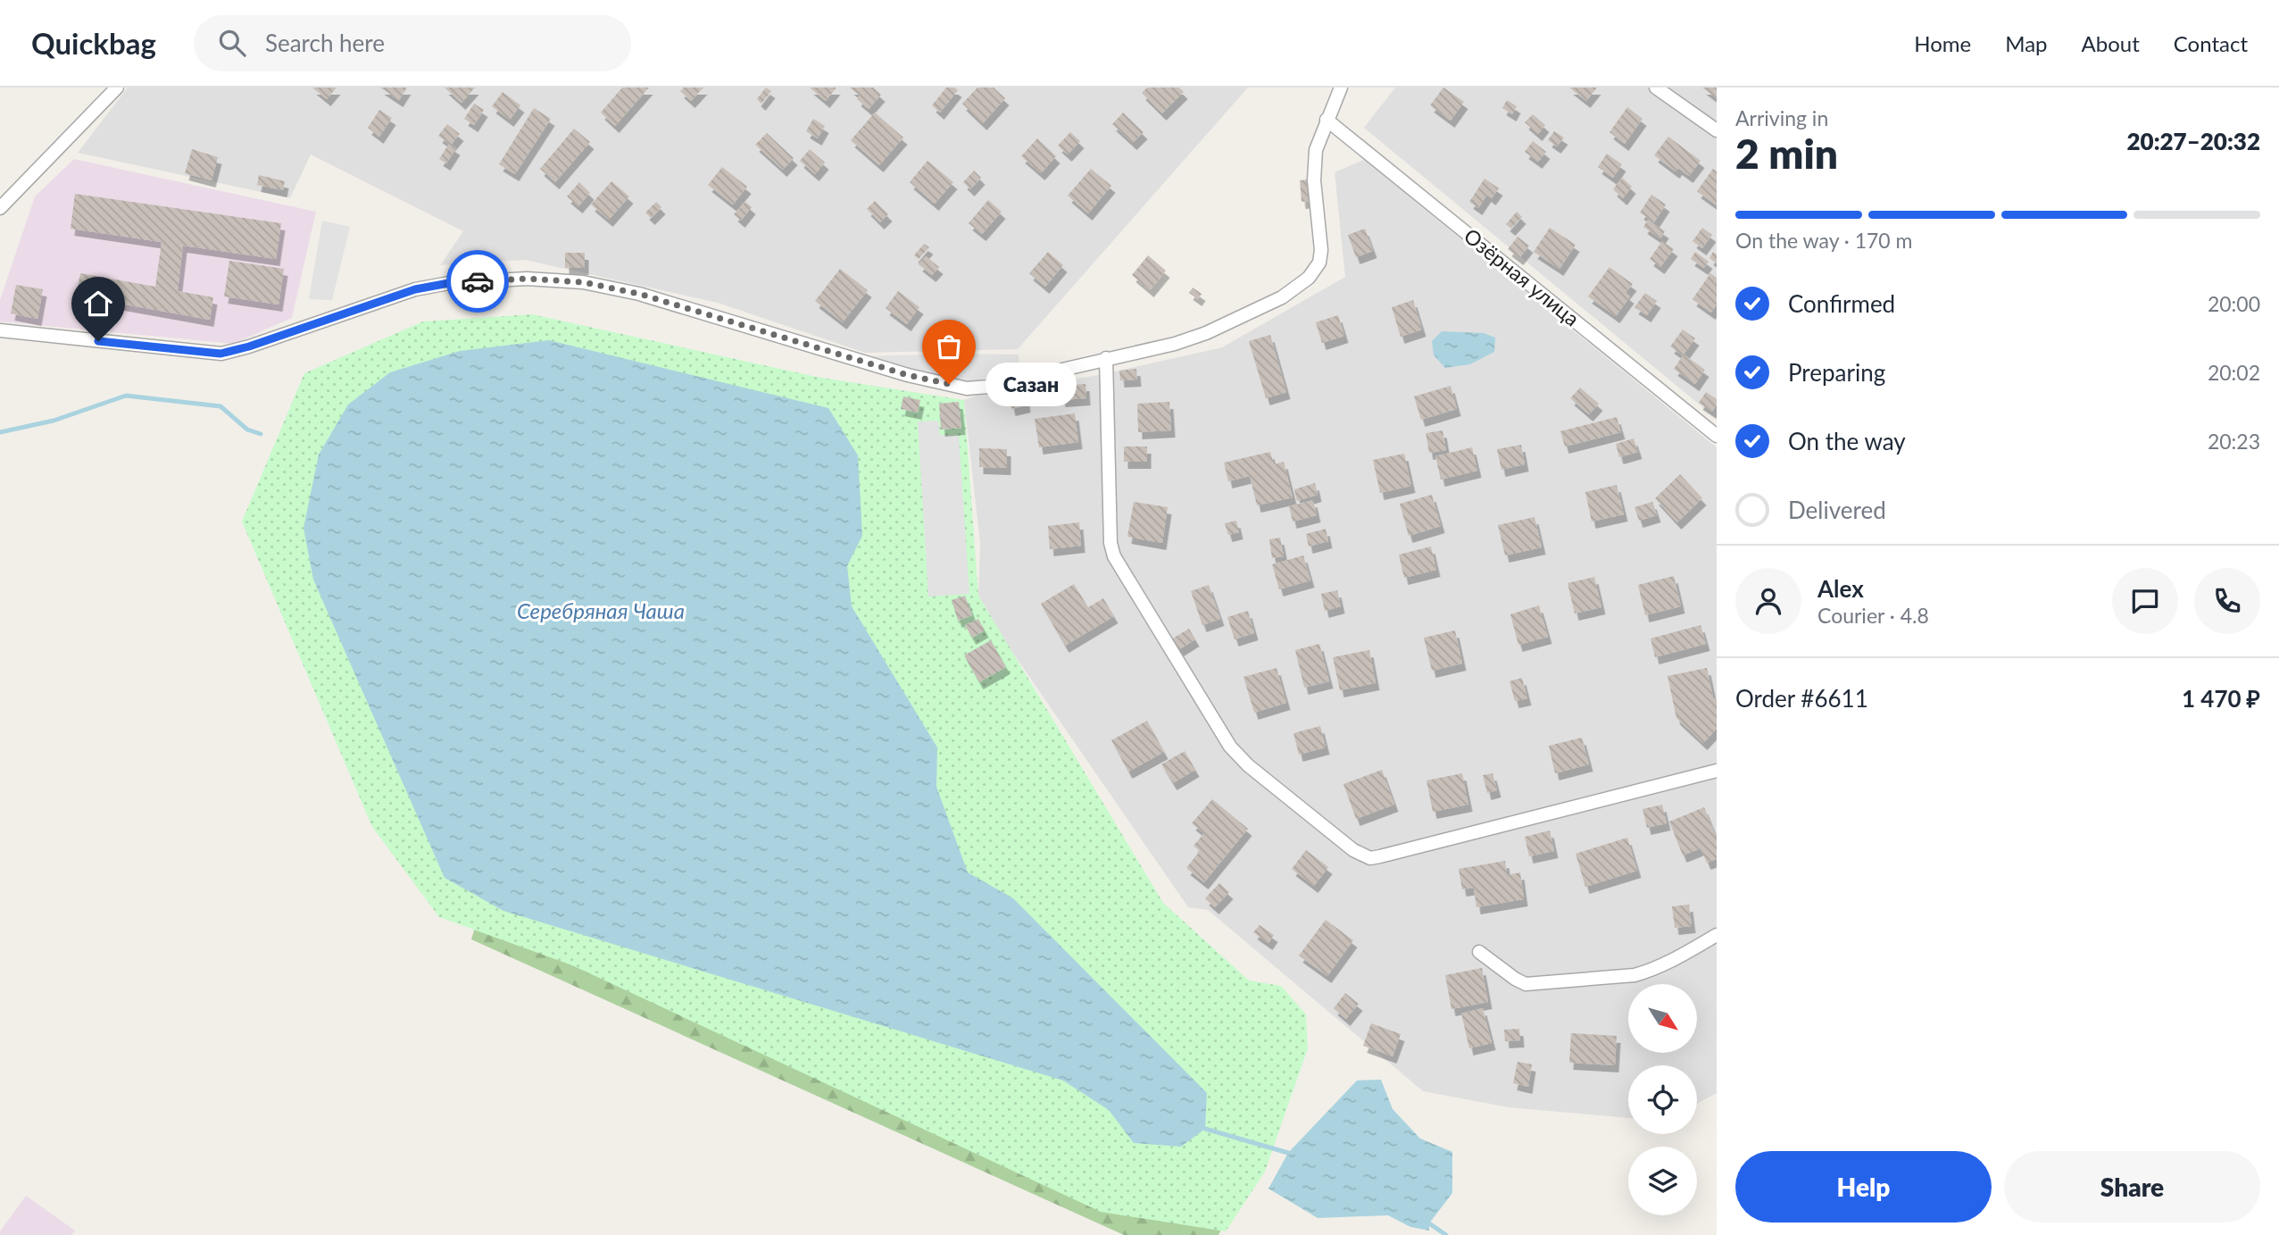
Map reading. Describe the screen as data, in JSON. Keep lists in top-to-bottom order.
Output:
{
  "streets": {
    "street": ["Озёрная улица"]
  },
  "water": ["Серебряная Чаша"],
  "places": ["Сазан"],
  "north": "bottom right",
  "page": {
    "header": "Quickbag",
    "search": "Search here",
    "nav": [
      "Home",
      "Map",
      "About",
      "Contact"
    ],
    "heading": ["2 min", "Arriving in", "20:27–20:32"],
    "panel": [
      "Alex",
      "Courier · 4.8",
      "Order #6611",
      "1 470 ₽"
    ],
    "bar": "On the way · 170 m",
    "list": [
      ["Confirmed", "20:00"],
      ["Preparing", "20:02"],
      ["On the way", "20:23"],
      "Delivered"
    ],
    "bubble": "Сазан",
    "buttons": ["Help", "Share"]
  }
}
